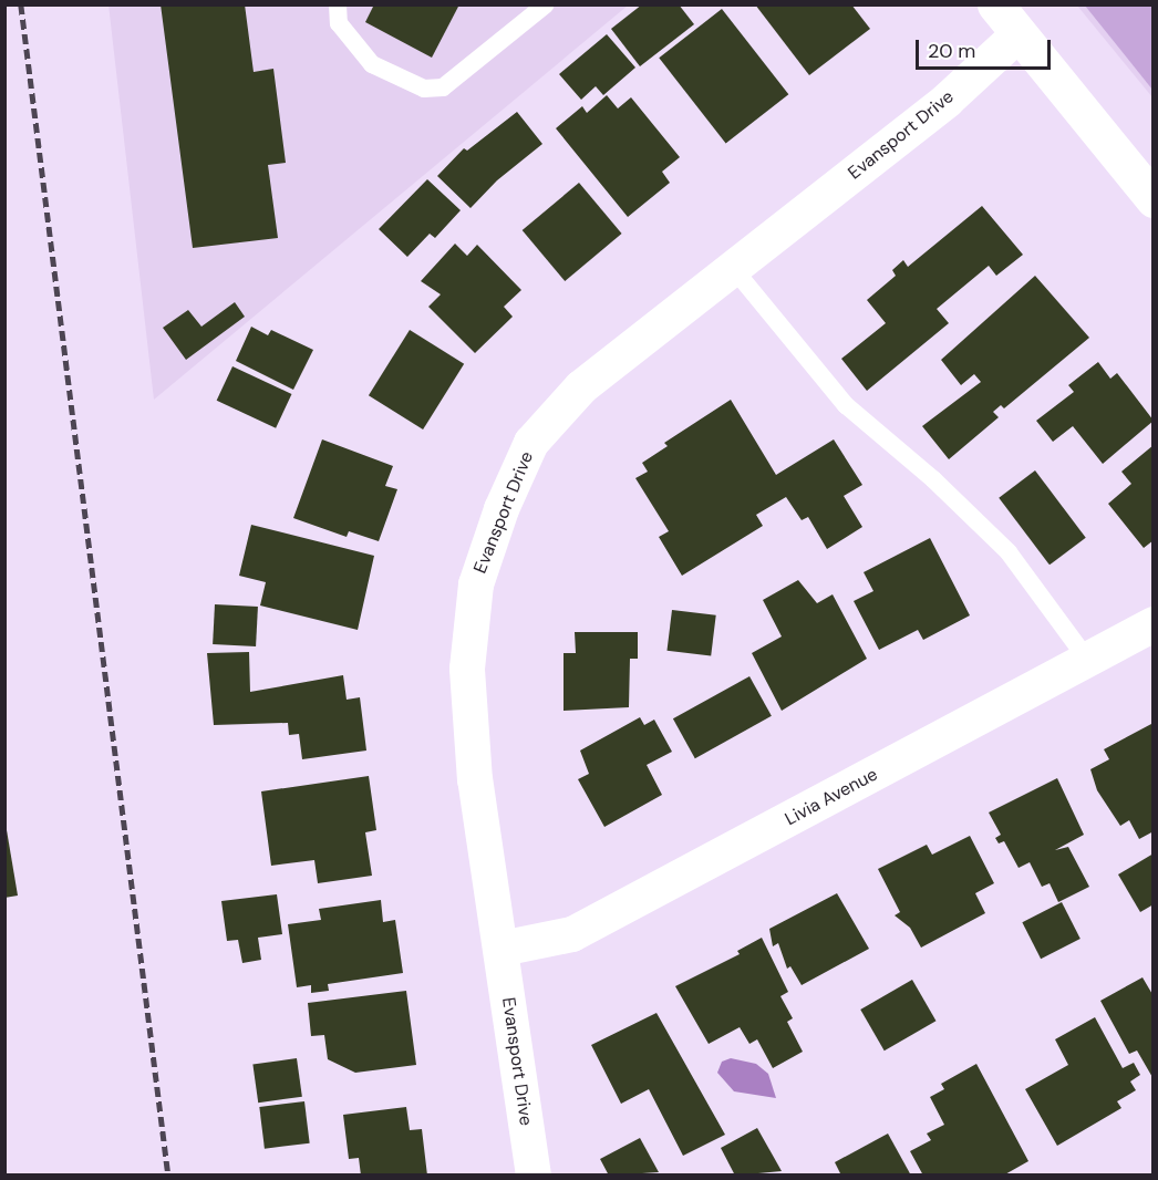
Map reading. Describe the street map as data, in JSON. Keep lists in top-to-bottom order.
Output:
{
  "streets": {
    "street": ["Evansport Drive", "Livia Avenue"]
  },
  "crossings": [
    ["Evansport Drive", "Livia Avenue"]
  ],
  "scale_bar": "20 m"
}
